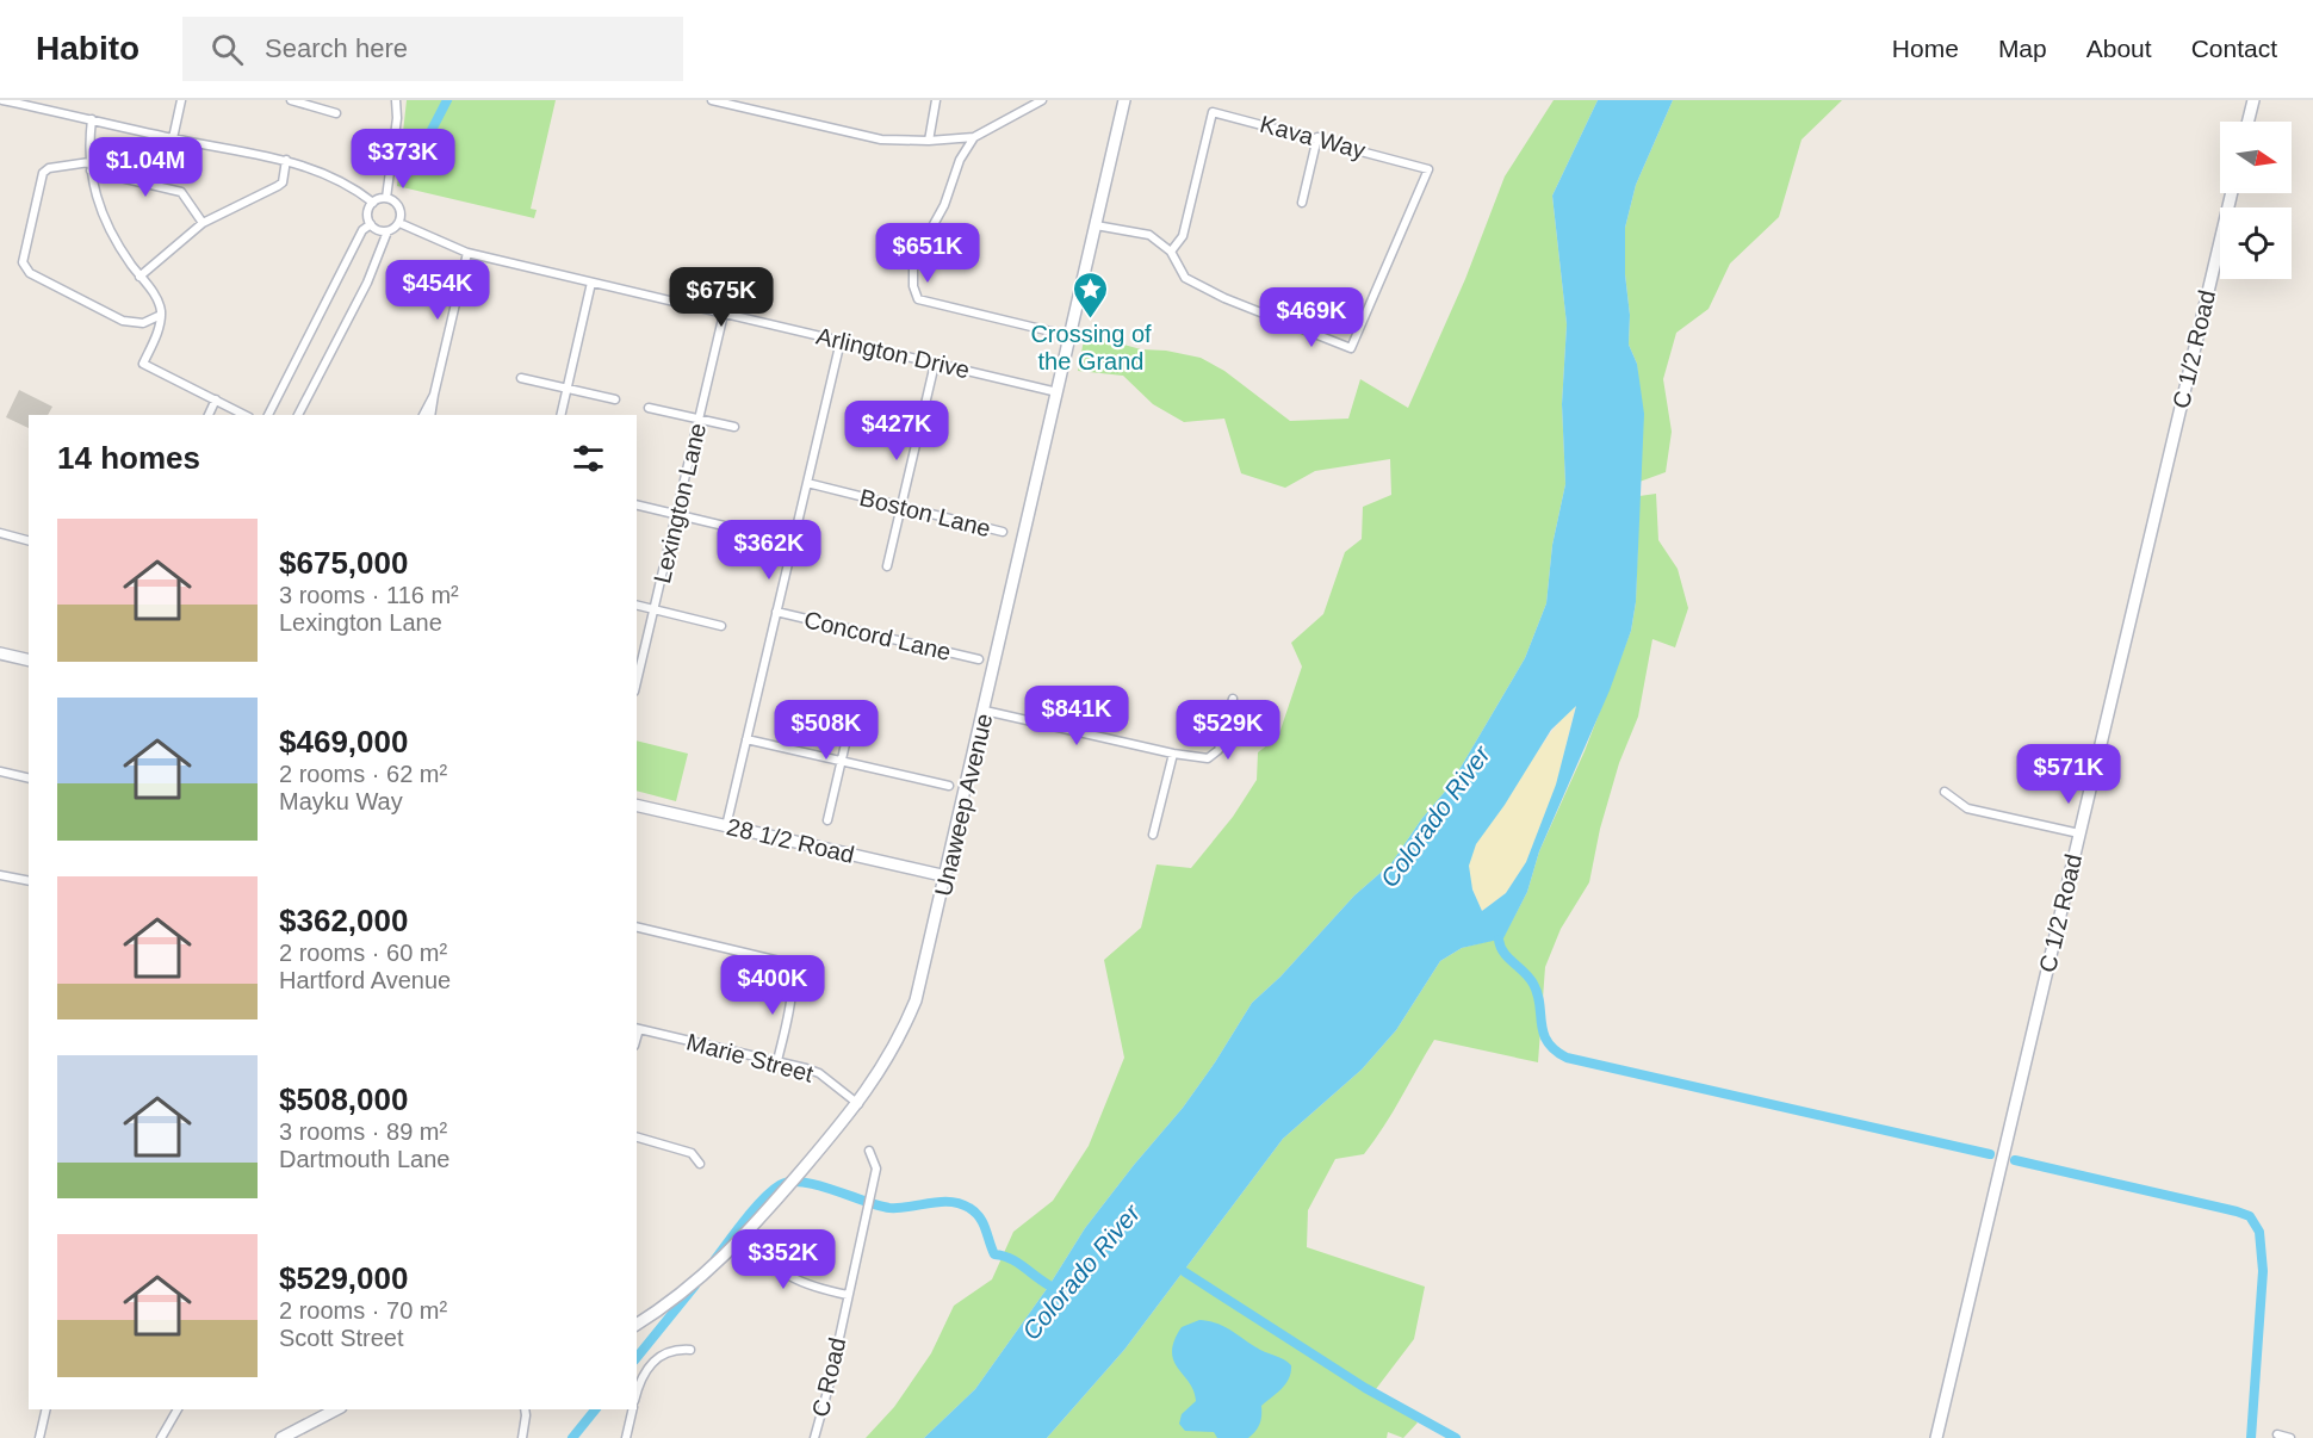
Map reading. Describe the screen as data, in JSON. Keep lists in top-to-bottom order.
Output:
{
  "streets": {
    "street": [
      "Kava Way",
      "C 1/2 Road",
      "Arlington Drive",
      "Lexington Lane",
      "Boston Lane",
      "Concord Lane",
      "Unaweep Avenue",
      "28 1/2 Road",
      "Marie Street",
      "C Road"
    ]
  },
  "crossings": [
    ["Arlington Drive", "Lexington Lane"],
    ["Arlington Drive", "Unaweep Avenue"],
    ["Unaweep Avenue", "28 1/2 Road"],
    ["Unaweep Avenue", "Marie Street"]
  ],
  "water": ["Colorado River"],
  "places": {
    "place": ["Crossing of the Grand"]
  },
  "north": "right",
  "page": {
    "header": "Habito",
    "search": "Search here",
    "nav": [
      "Home",
      "Map",
      "About",
      "Contact"
    ],
    "price": [
      "$373K",
      "$1.04M",
      "$651K",
      "$454K",
      "$675K",
      "$469K",
      "$427K",
      "$362K",
      "$841K",
      "$508K",
      "$529K",
      "$571K",
      "$400K",
      "$352K"
    ],
    "heading": "14 homes",
    "list": [
      {
        "name": "$675,000",
        "note": "3 rooms · 116 m² · Lexington Lane"
      },
      {
        "name": "$469,000",
        "note": "2 rooms · 62 m² · Mayku Way"
      },
      {
        "name": "$362,000",
        "note": "2 rooms · 60 m² · Hartford Avenue"
      },
      {
        "name": "$508,000",
        "note": "3 rooms · 89 m² · Dartmouth Lane"
      },
      {
        "name": "$529,000",
        "note": "2 rooms · 70 m² · Scott Street"
      }
    ]
  }
}
